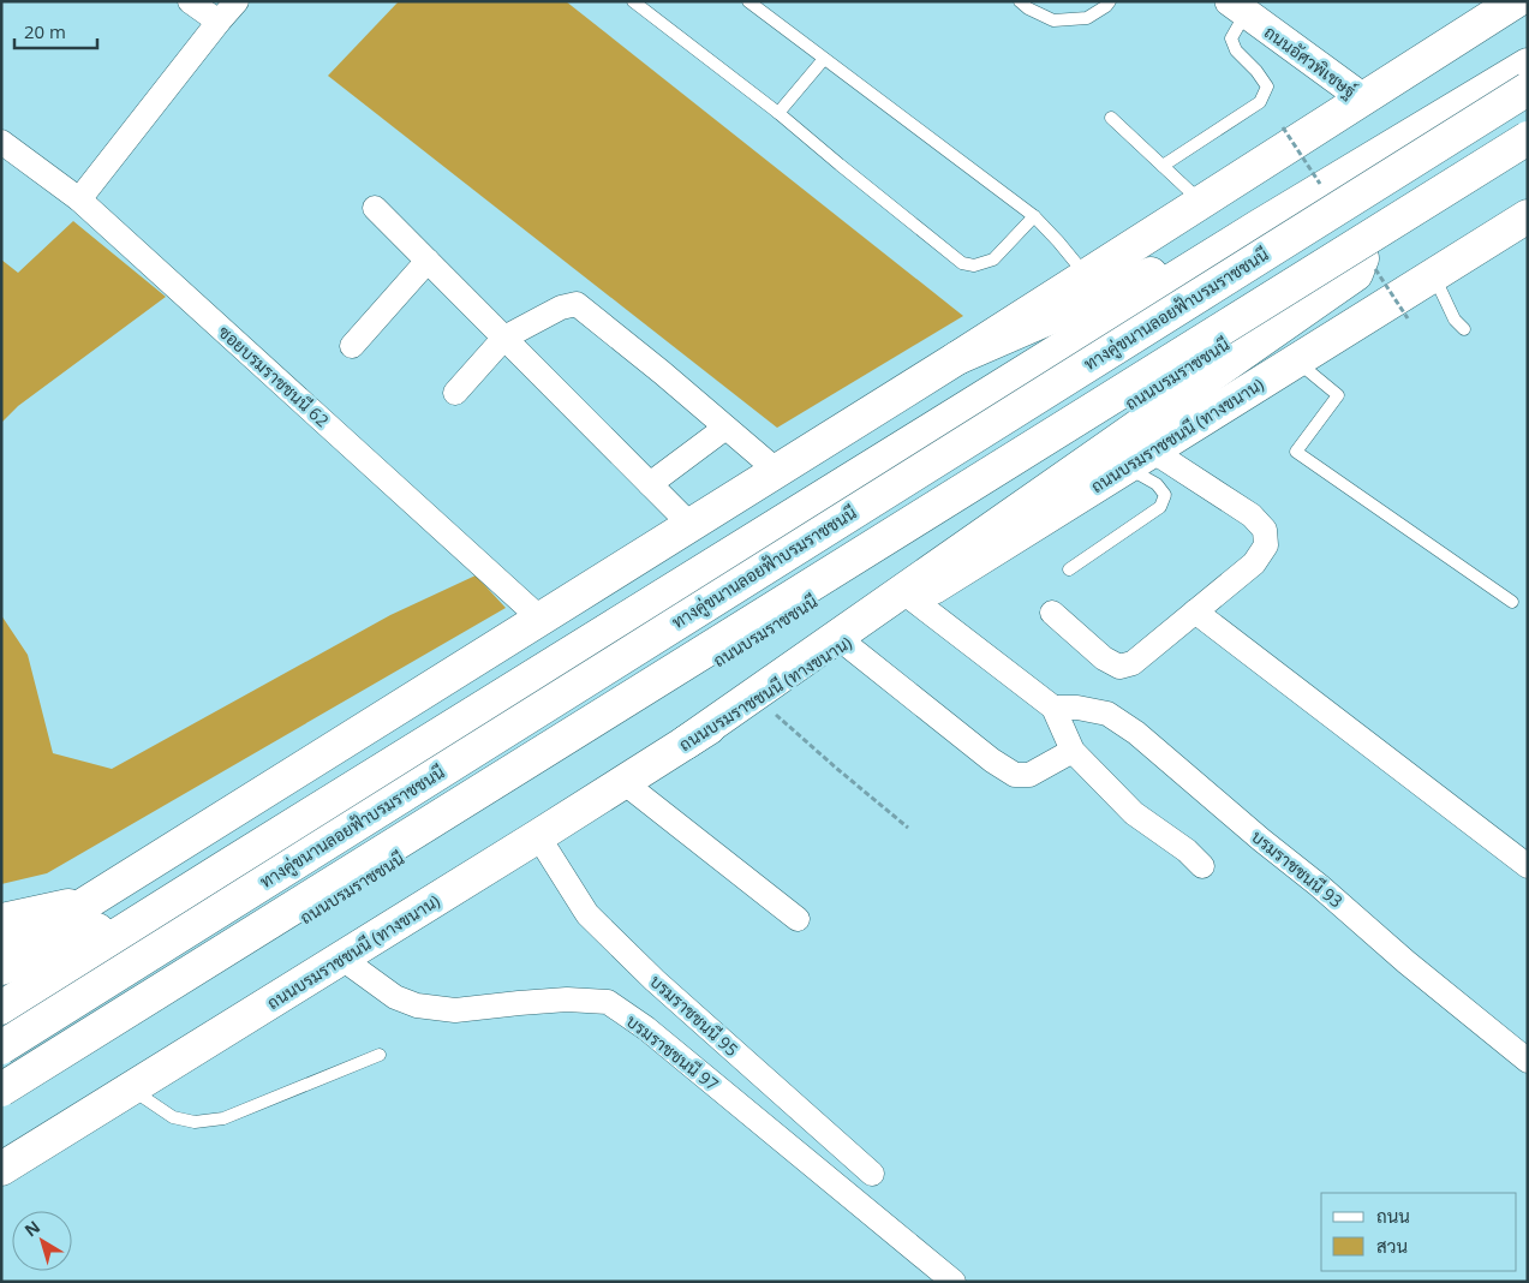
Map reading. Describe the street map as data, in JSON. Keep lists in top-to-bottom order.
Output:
{
  "streets": {
    "main road": ["ทางคู่ขนานลอยฟ้าบรมราชชนนี", "ถนนบรมราชชนนี", "ถนนบรมราชชนนี (ทางขนาน)"],
    "street": [
      "ถนนอัศวพิเชษฐ์",
      "ซอยบรมราชชนนี 62",
      "บรมราชชนนี 93",
      "บรมราชชนนี 95",
      "บรมราชชนนี 97"
    ]
  },
  "crossings": [
    ["ถนนบรมราชชนนี (ทางขนาน)", "บรมราชชนนี 95"],
    ["ถนนบรมราชชนนี (ทางขนาน)", "บรมราชชนนี 97"]
  ],
  "legend": ["ถนน", "สวน"],
  "scale_bar": "20 m",
  "north": "top left"
}
